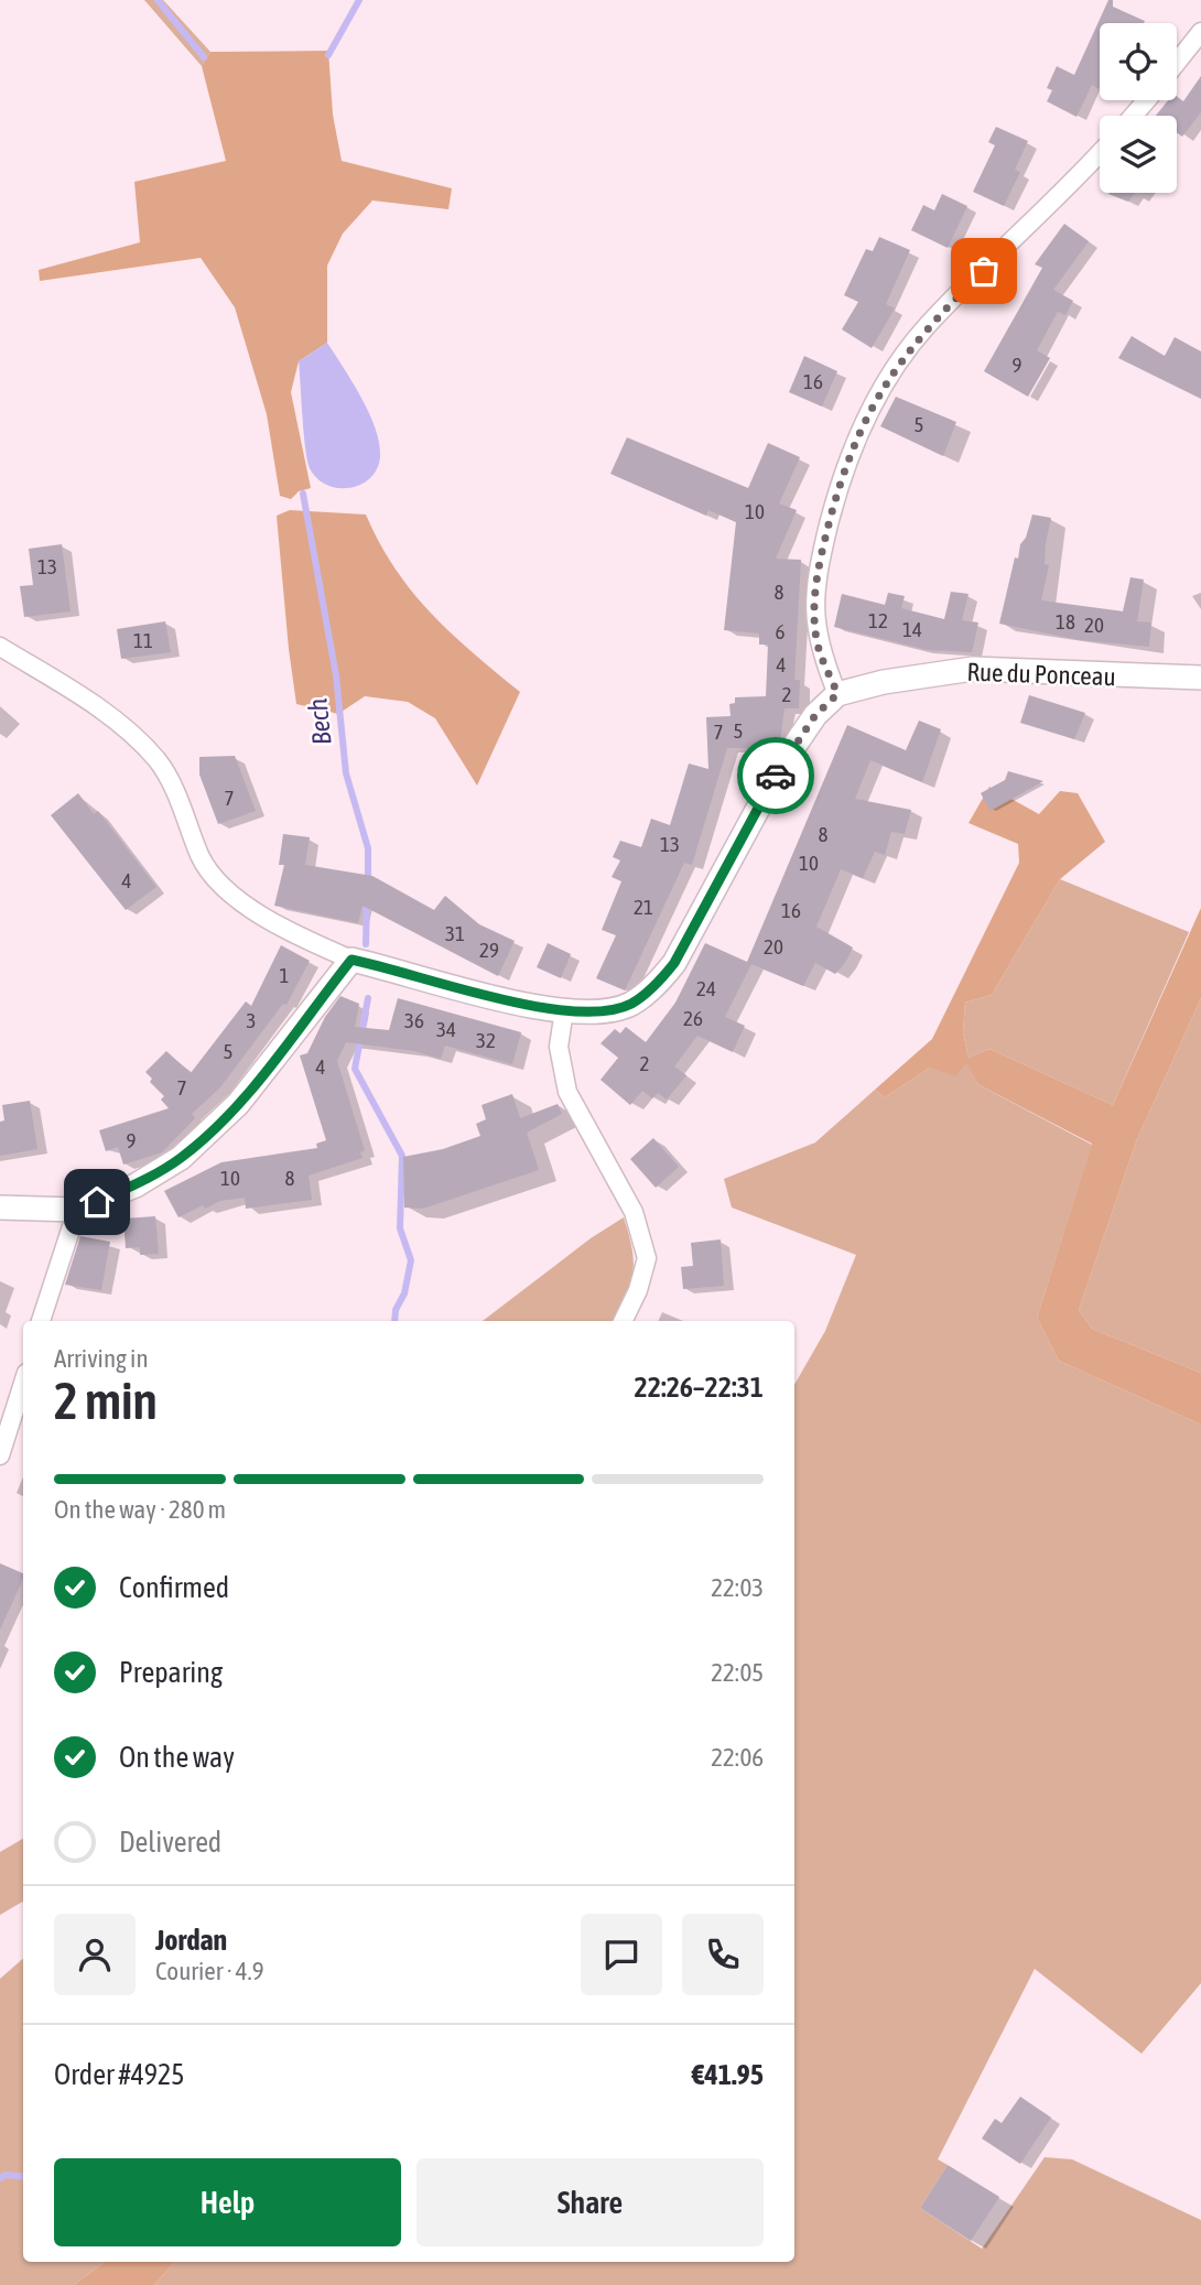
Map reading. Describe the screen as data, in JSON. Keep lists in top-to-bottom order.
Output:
{
  "streets": {
    "street": ["Rue du Ponceau"]
  },
  "water": ["Bech"],
  "house_numbers": [
    "9",
    "16",
    "5",
    "10",
    "13",
    "8",
    "12",
    "18",
    "20",
    "14",
    "6",
    "11",
    "4",
    "2",
    "5",
    "7",
    "7",
    "8",
    "13",
    "10",
    "4",
    "21",
    "16",
    "31",
    "20",
    "29",
    "1",
    "24",
    "26",
    "3",
    "36",
    "34",
    "32",
    "5",
    "2",
    "4",
    "7",
    "9",
    "10",
    "8"
  ],
  "page": {
    "heading": ["2 min", "Arriving in", "22:26–22:31"],
    "panel": [
      "Jordan",
      "Courier · 4.9",
      "Order #4925",
      "€41.95"
    ],
    "bar": "On the way · 280 m",
    "list": [
      ["Confirmed", "22:03"],
      ["Preparing", "22:05"],
      ["On the way", "22:06"],
      "Delivered"
    ],
    "buttons": ["Help", "Share"]
  }
}
